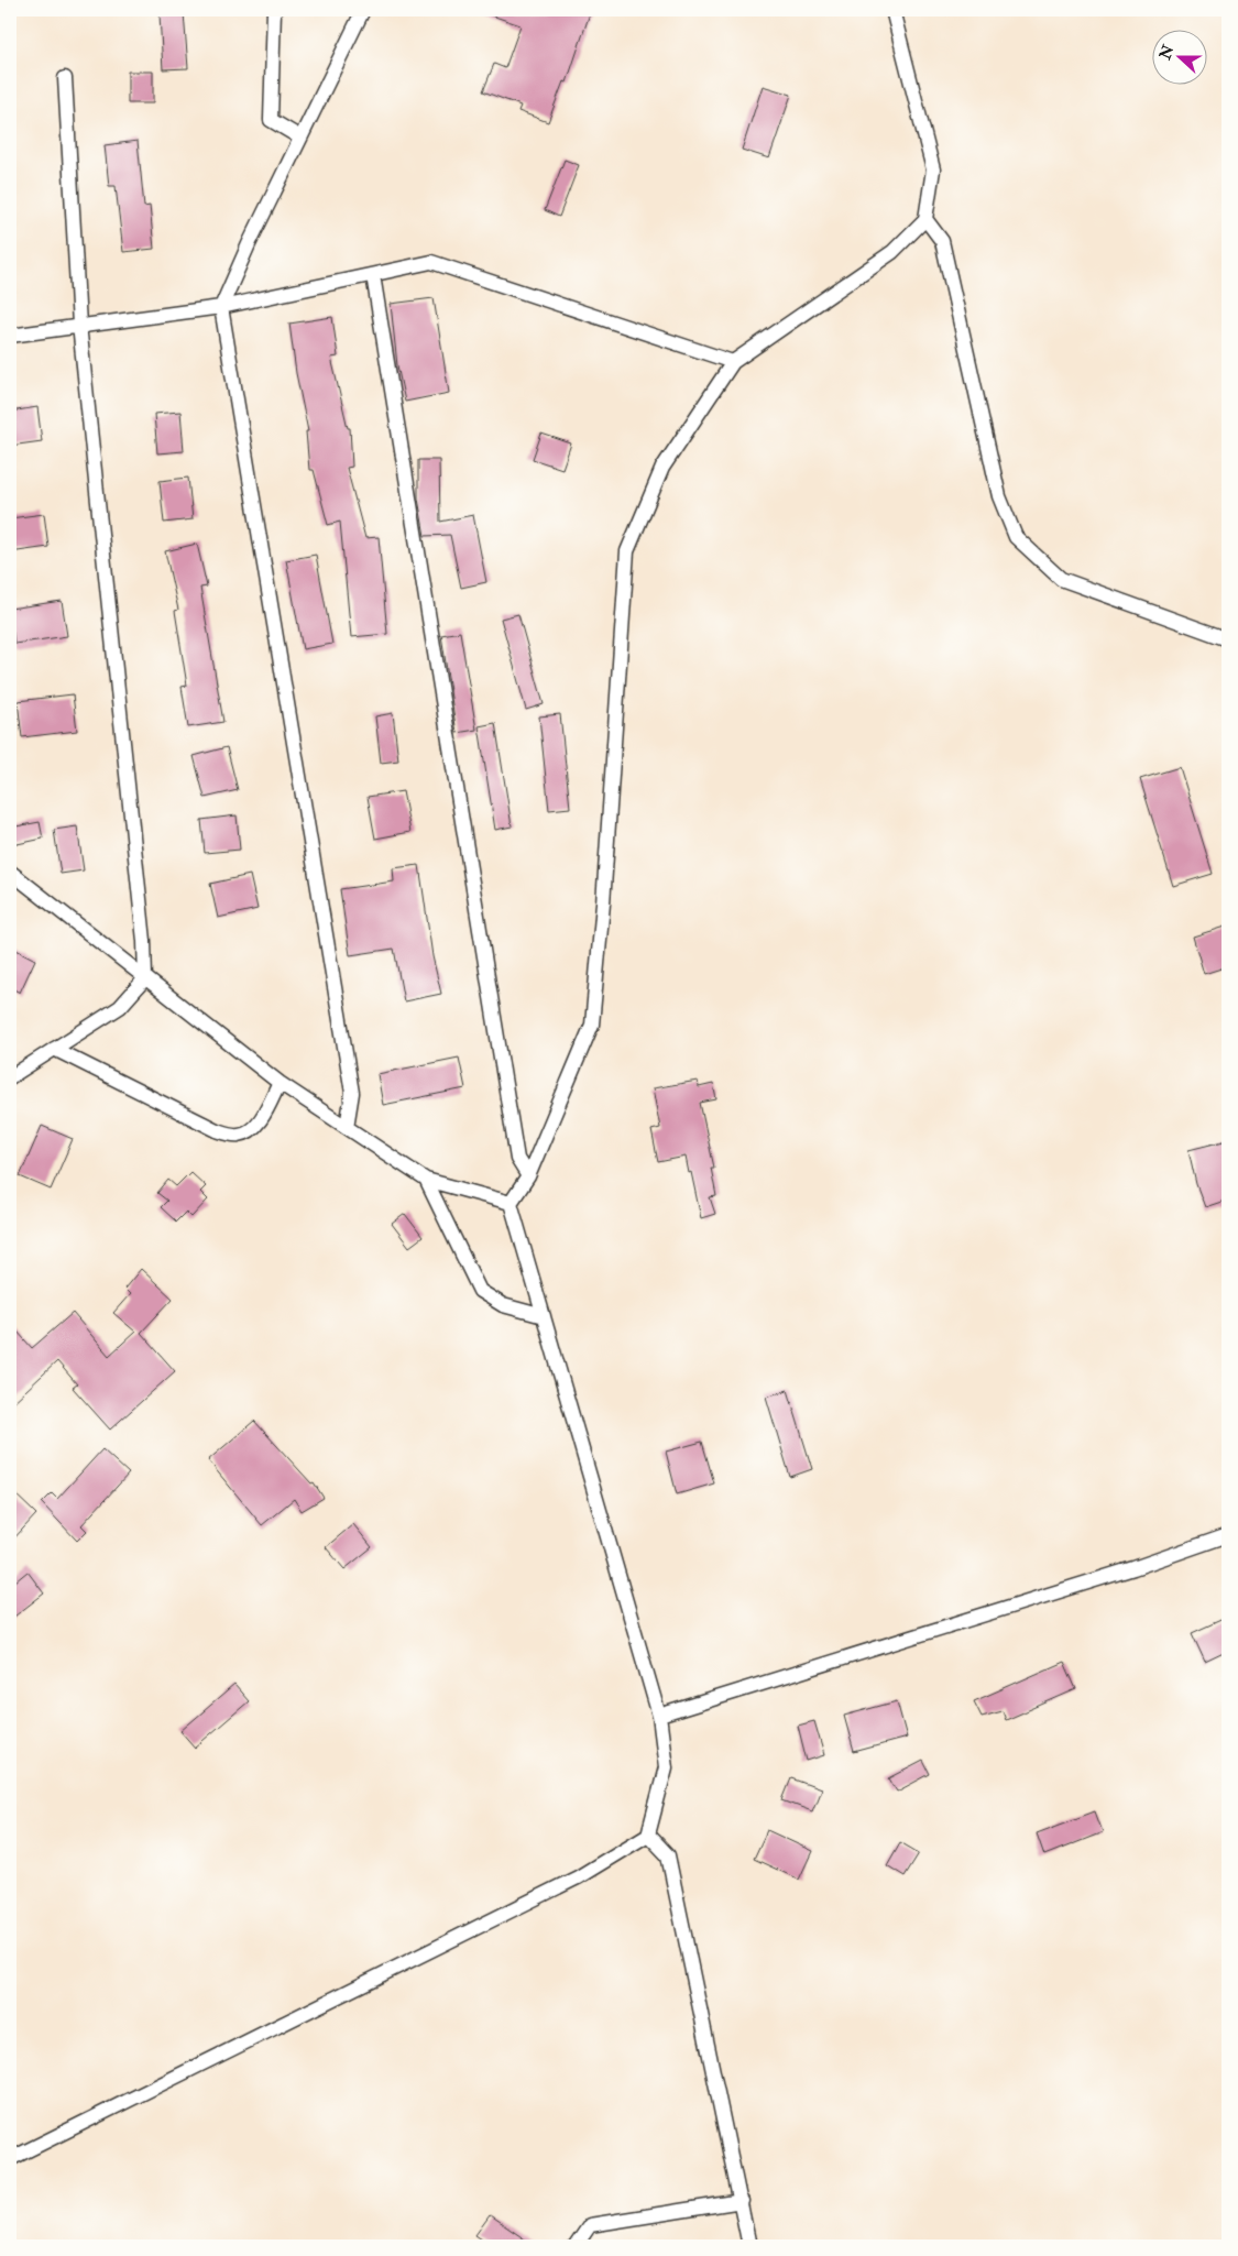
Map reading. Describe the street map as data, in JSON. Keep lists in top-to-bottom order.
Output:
{
  "north": "left"
}
